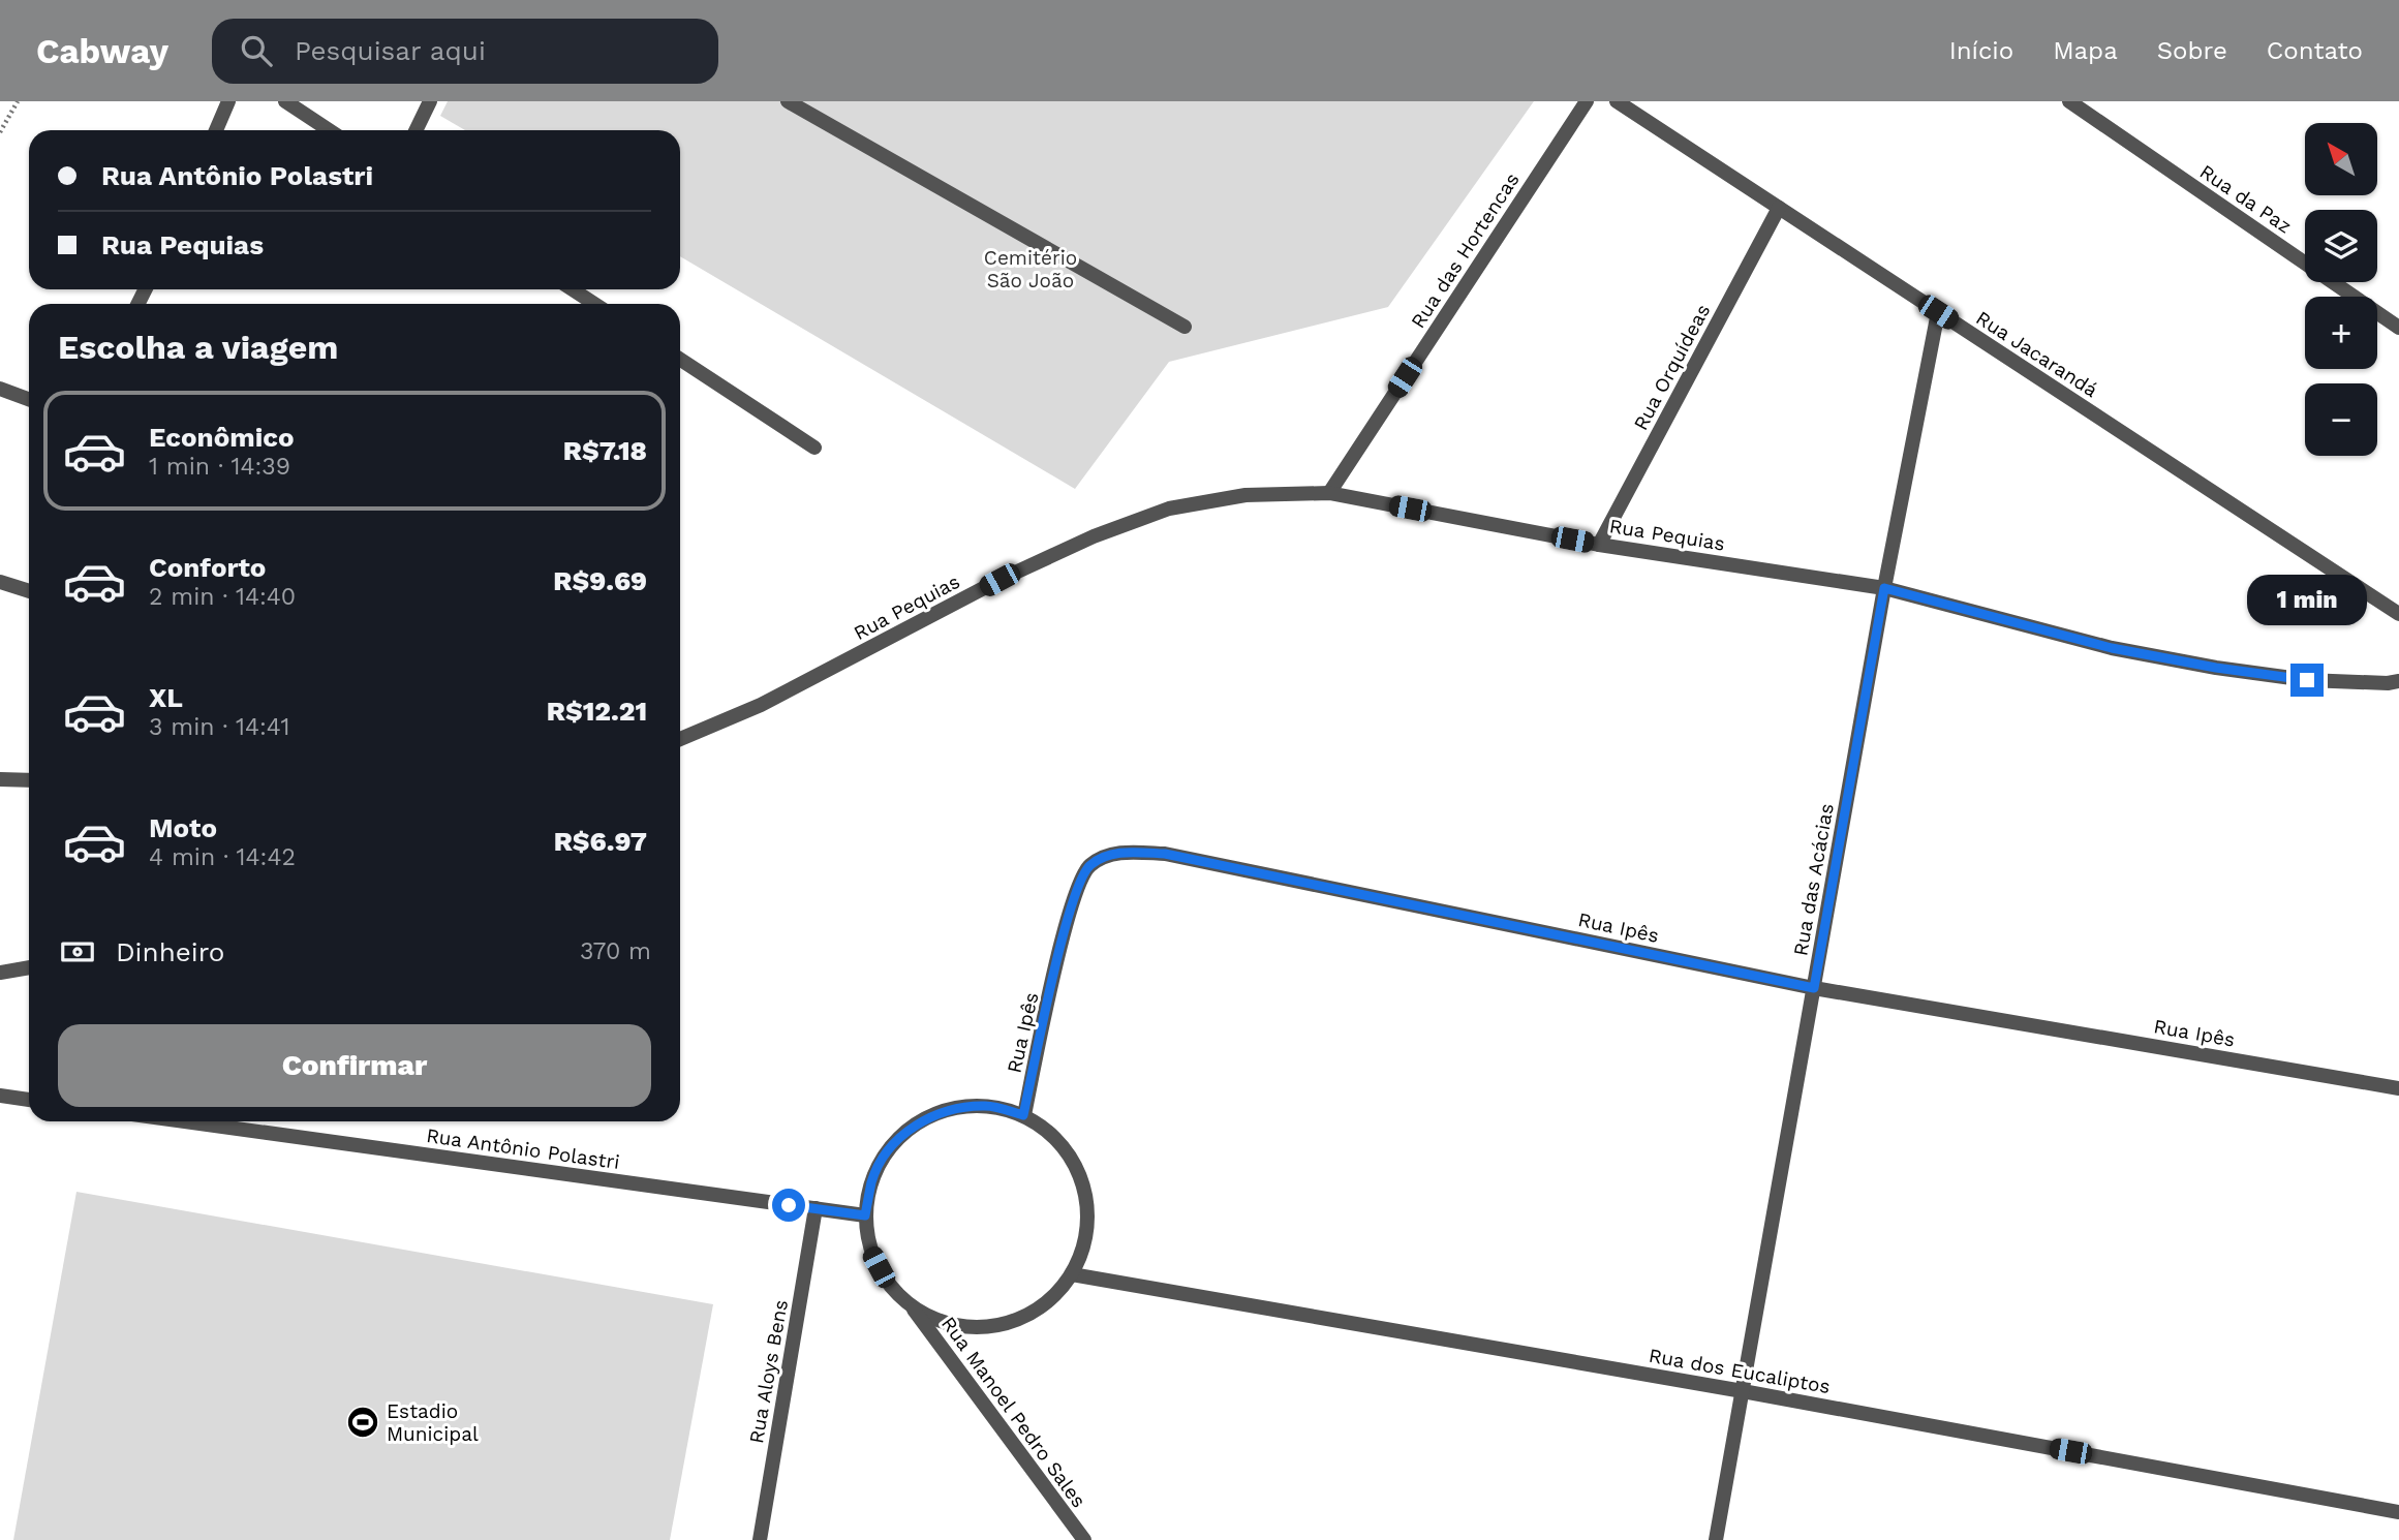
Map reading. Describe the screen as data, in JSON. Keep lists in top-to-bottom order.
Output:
{
  "streets": {
    "street": [
      "Rua da Paz",
      "Rua das Hortencas",
      "Rua Jacarandá",
      "Rua Orquídeas",
      "Rua Pequias",
      "Rua das Acácias",
      "Rua Ipês",
      "Rua Antônio Polastri",
      "Rua dos Eucaliptos",
      "Rua Aloys Bens",
      "Rua Manoel Pedro Sales"
    ]
  },
  "crossings": [
    ["Rua das Hortencas", "Rua Pequias"],
    ["Rua Jacarandá", "Rua Orquídeas"],
    ["Rua Jacarandá", "Rua das Acácias"],
    ["Rua Orquídeas", "Rua Pequias"],
    ["Rua Pequias", "Rua das Acácias"],
    ["Rua das Acácias", "Rua Ipês"],
    ["Rua das Acácias", "Rua dos Eucaliptos"],
    ["Rua Ipês", "Rua Antônio Polastri"],
    ["Rua Ipês", "Rua dos Eucaliptos"],
    ["Rua Ipês", "Rua Manoel Pedro Sales"],
    ["Rua Antônio Polastri", "Rua dos Eucaliptos"],
    ["Rua Antônio Polastri", "Rua Aloys Bens"],
    ["Rua Antônio Polastri", "Rua Manoel Pedro Sales"],
    ["Rua dos Eucaliptos", "Rua Manoel Pedro Sales"]
  ],
  "parks": ["Cemitério São João"],
  "places": {
    "sports": ["Estadio Municipal"]
  },
  "north": "top left",
  "page": {
    "header": "Cabway",
    "search": "Pesquisar aqui",
    "nav": [
      "Início",
      "Mapa",
      "Sobre",
      "Contato"
    ],
    "map_buttons": ["+", "−"],
    "banner": ["Rua Antônio Polastri", "Rua Pequias"],
    "heading": "Escolha a viagem",
    "list": [
      {
        "name": "Econômico",
        "note": "1 min · 14:39",
        "value": "R$7.18"
      },
      {
        "name": "Conforto",
        "note": "2 min · 14:40",
        "value": "R$9.69"
      },
      {
        "name": "XL",
        "note": "3 min · 14:41",
        "value": "R$12.21"
      },
      {
        "name": "Moto",
        "note": "4 min · 14:42",
        "value": "R$6.97"
      }
    ],
    "bubble": "1 min",
    "pay": ["Dinheiro", "370 m"],
    "buttons": "Confirmar"
  }
}
